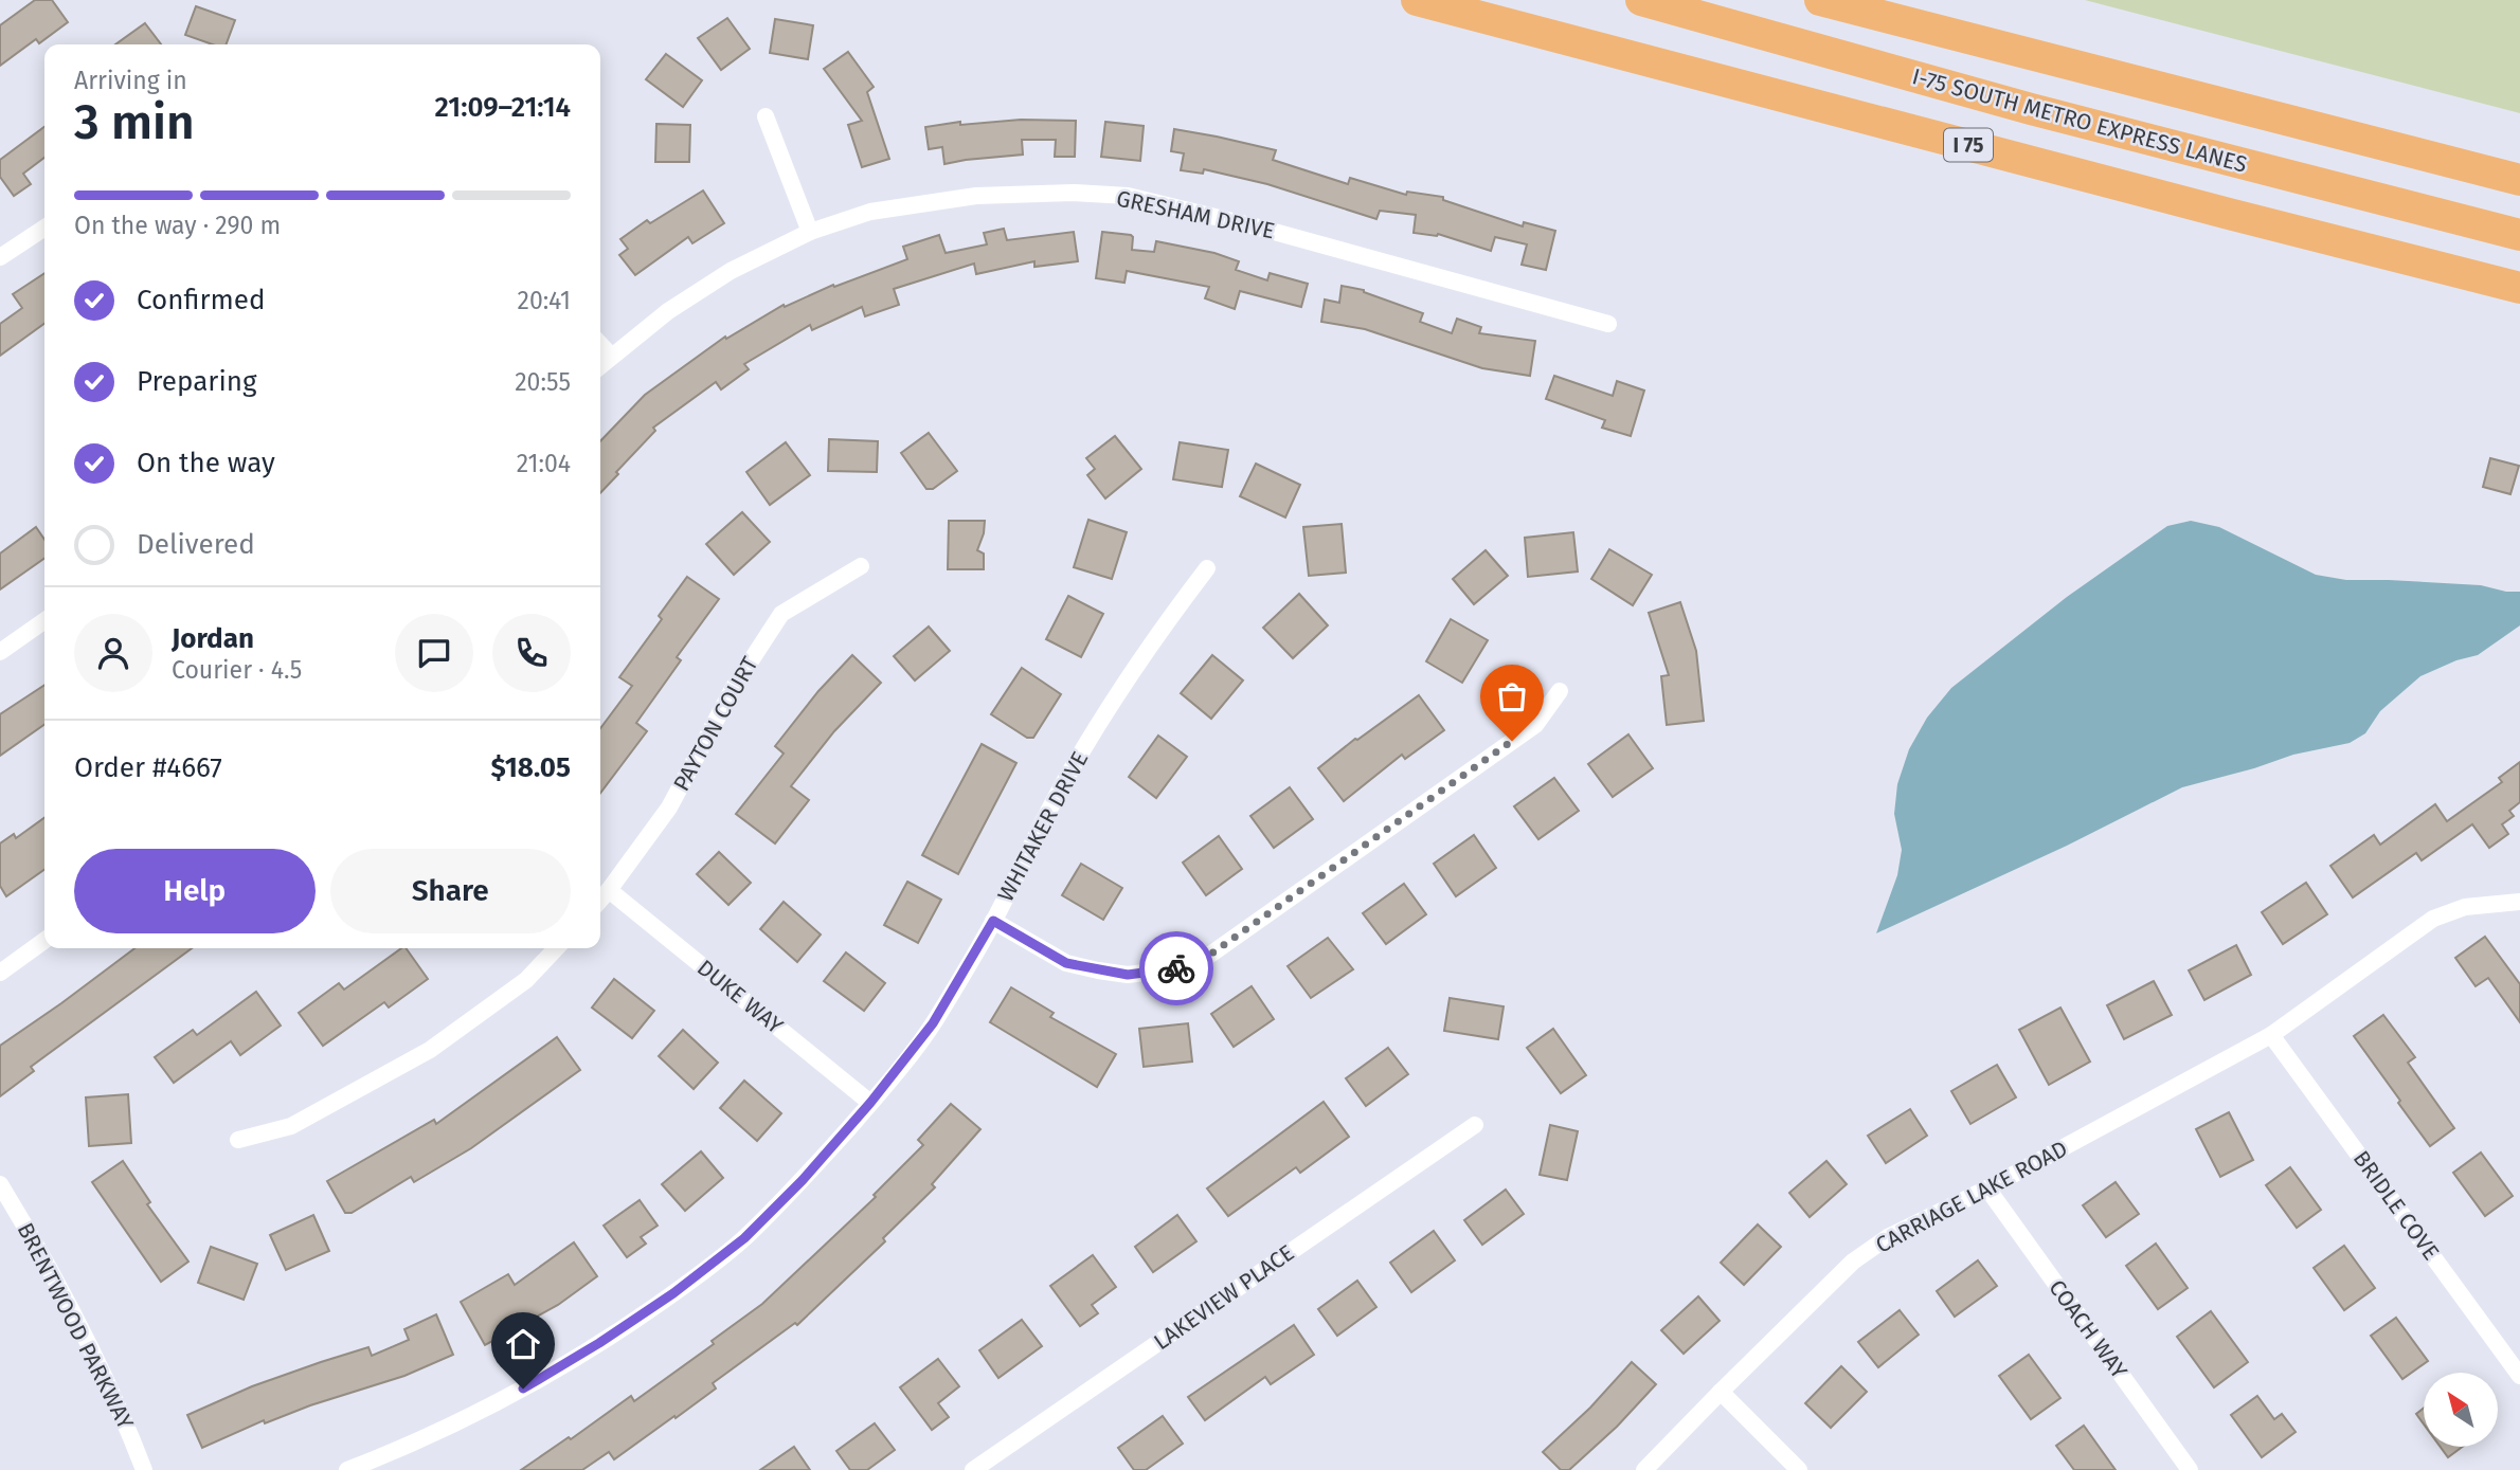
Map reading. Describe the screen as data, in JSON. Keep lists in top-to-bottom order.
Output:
{
  "streets": {
    "highway": ["I-75 SOUTH METRO EXPRESS LANES", "I 75"],
    "street": [
      "GRESHAM DRIVE",
      "PAYTON COURT",
      "WHITAKER DRIVE",
      "DUKE WAY",
      "CARRIAGE LAKE ROAD",
      "BRIDLE COVE",
      "LAKEVIEW PLACE",
      "BRENTWOOD PARKWAY",
      "COACH WAY"
    ]
  },
  "crossings": [
    ["PAYTON COURT", "DUKE WAY"],
    ["WHITAKER DRIVE", "DUKE WAY"],
    ["CARRIAGE LAKE ROAD", "BRIDLE COVE"],
    ["CARRIAGE LAKE ROAD", "COACH WAY"]
  ],
  "north": "top left",
  "page": {
    "heading": ["3 min", "Arriving in", "21:09–21:14"],
    "panel": [
      "Jordan",
      "Courier · 4.5",
      "Order #4667",
      "$18.05"
    ],
    "bar": "On the way · 290 m",
    "list": [
      ["Confirmed", "20:41"],
      ["Preparing", "20:55"],
      ["On the way", "21:04"],
      "Delivered"
    ],
    "buttons": ["Help", "Share"]
  }
}
